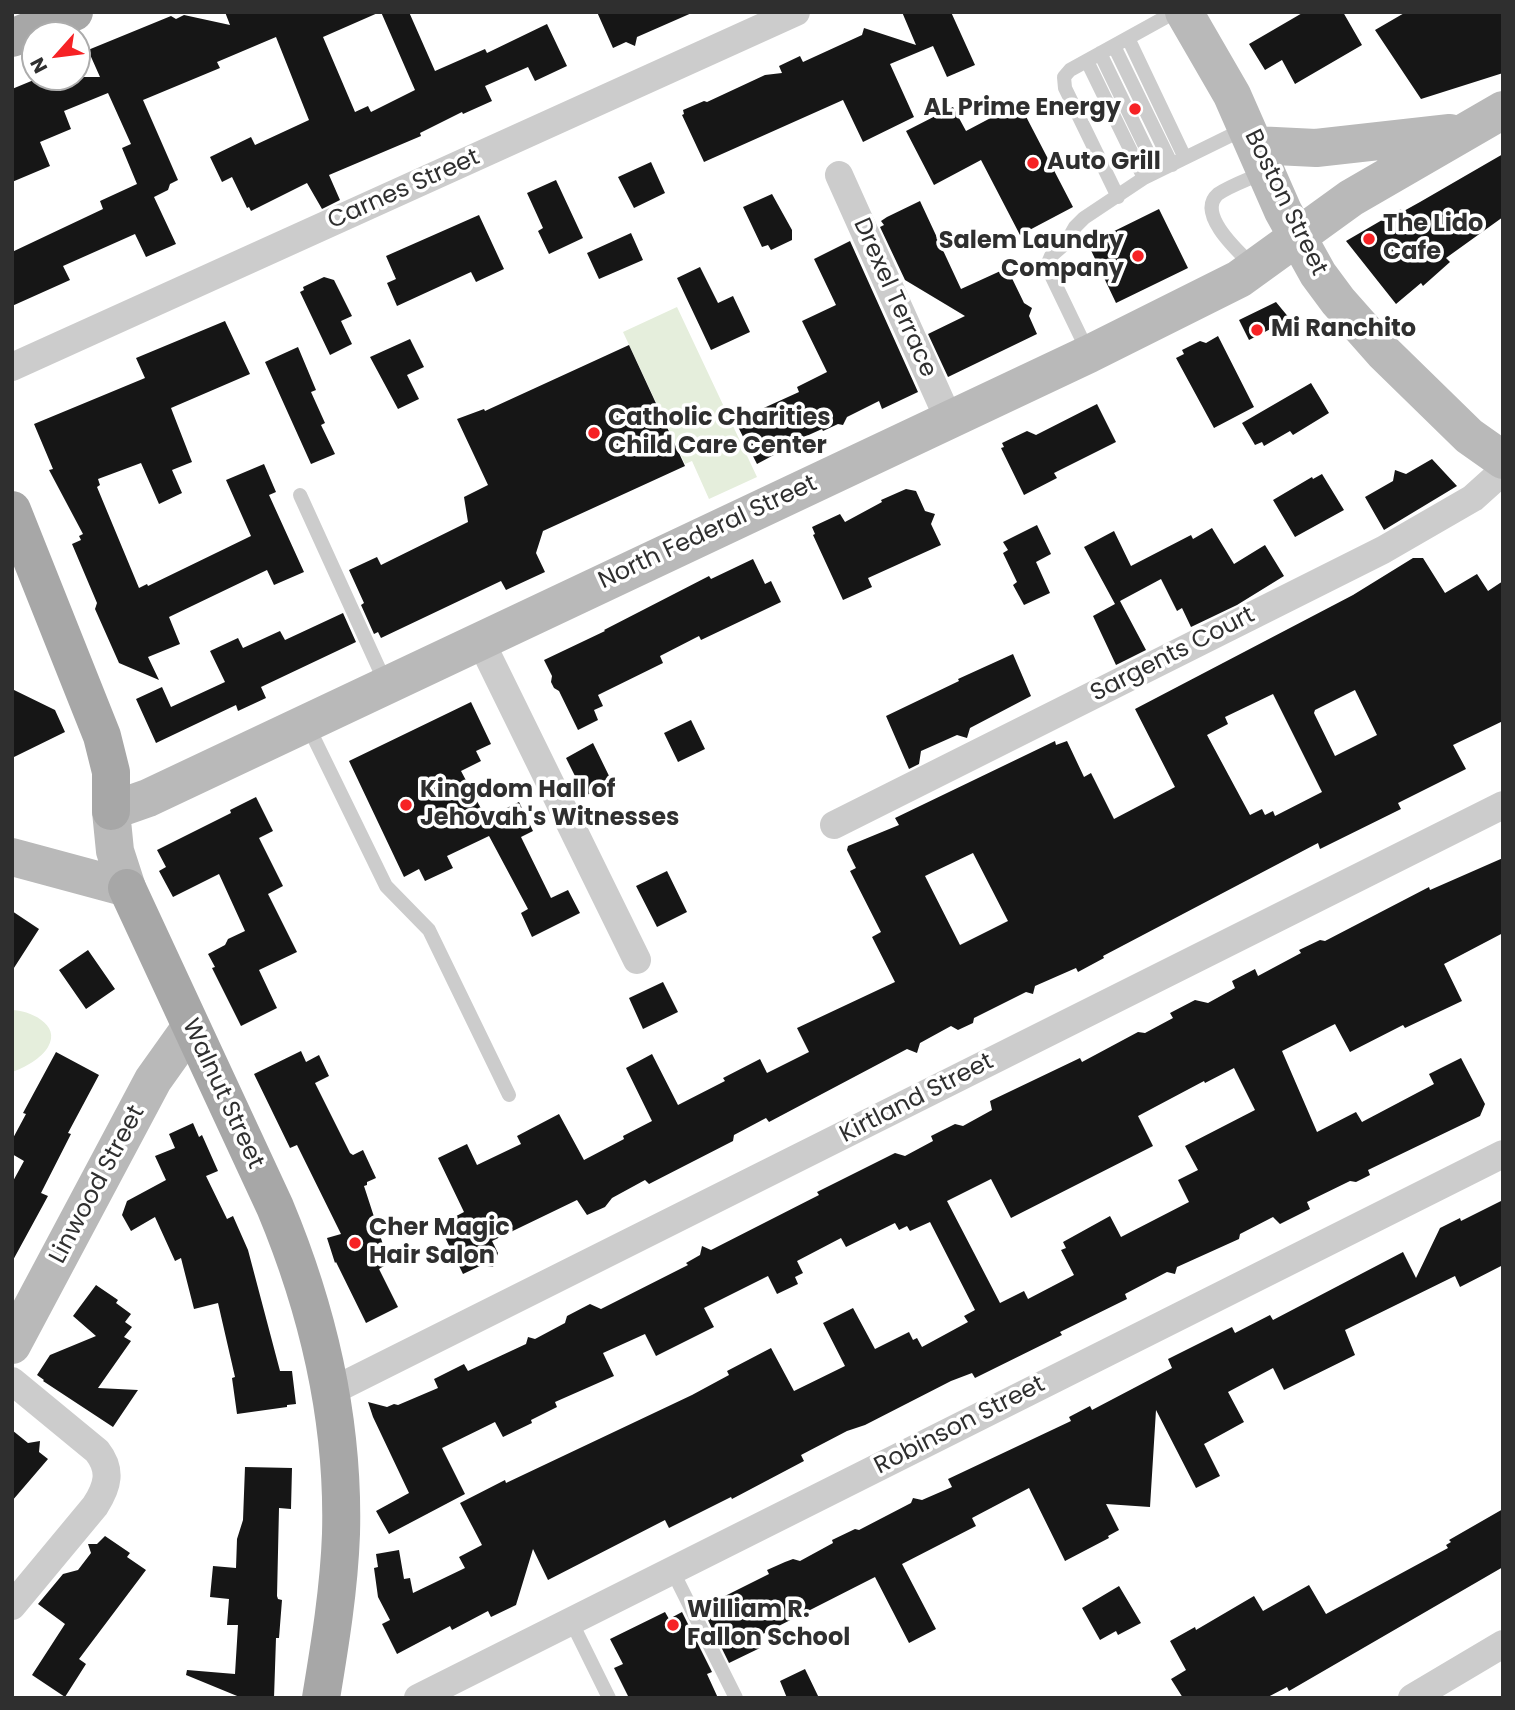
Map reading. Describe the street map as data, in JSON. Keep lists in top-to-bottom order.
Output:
{
  "streets": {
    "main road": ["Walnut Street"],
    "street": [
      "Carnes Street",
      "Boston Street",
      "Drexel Terrace",
      "North Federal Street",
      "Sargents Court",
      "Kirtland Street",
      "Linwood Street",
      "Robinson Street"
    ]
  },
  "crossings": [
    ["Boston Street", "North Federal Street"],
    ["Drexel Terrace", "North Federal Street"],
    ["North Federal Street", "Walnut Street"],
    ["Walnut Street", "Kirtland Street"],
    ["Walnut Street", "Linwood Street"]
  ],
  "places": [
    "AL Prime Energy",
    "Auto Grill",
    "The Lido Cafe",
    "Salem Laundry Company",
    "Mi Ranchito",
    "Catholic Charities Child Care Center",
    "Kingdom Hall of Jehovah's Witnesses",
    "Cher Magic Hair Salon",
    "William R. Fallon School"
  ],
  "north": "bottom left"
}
